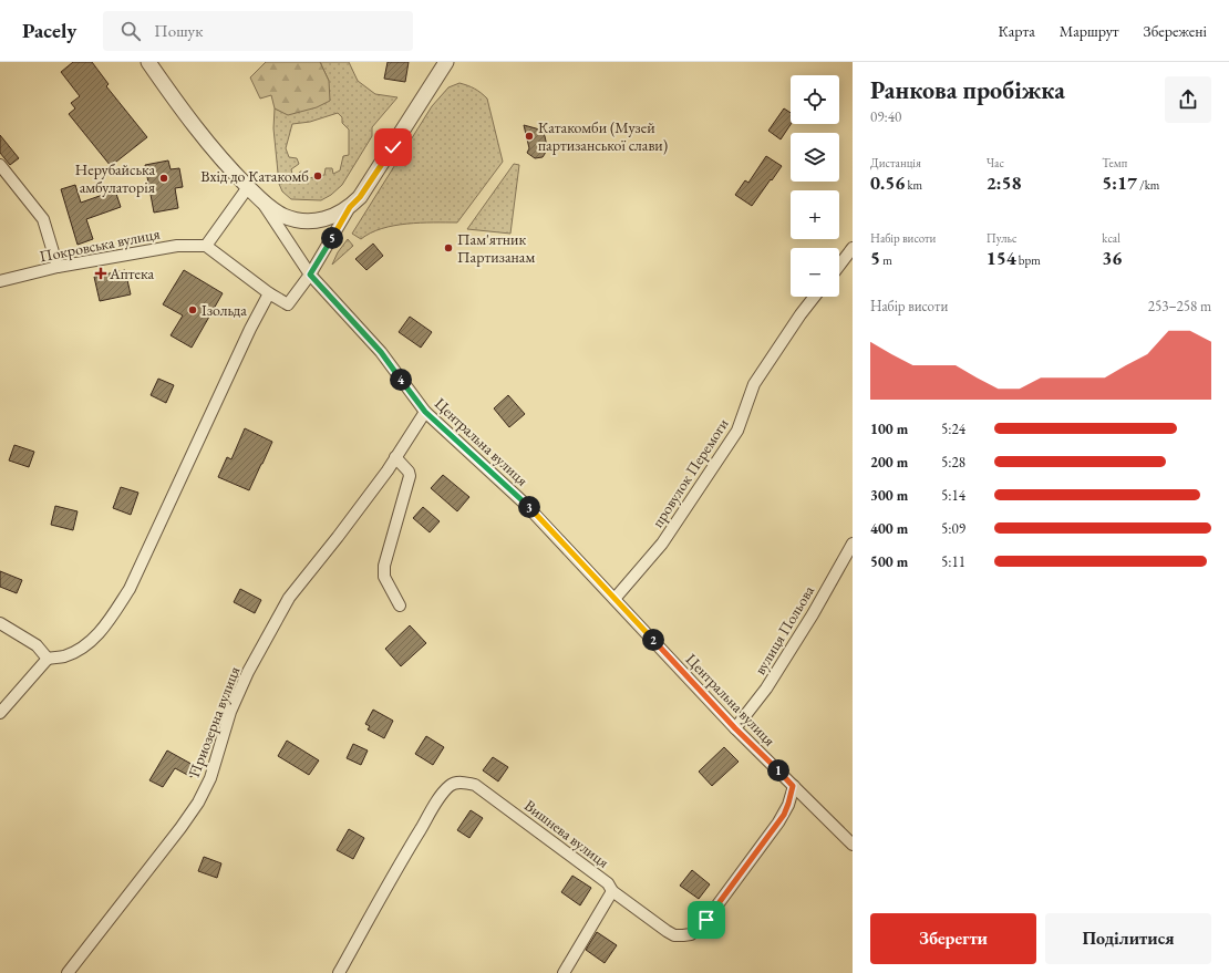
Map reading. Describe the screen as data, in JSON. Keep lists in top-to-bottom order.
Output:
{
  "streets": {
    "street": [
      "Покровська вулиця",
      "Центральна вулиця",
      "провулок Перемоги",
      "вулиця Польова",
      "Приозерна вулиця",
      "Вишнева вулиця"
    ]
  },
  "crossings": [
    ["Центральна вулиця", "провулок Перемоги"],
    ["Центральна вулиця", "вулиця Польова"],
    ["Центральна вулиця", "Приозерна вулиця"],
    ["Центральна вулиця", "Вишнева вулиця"]
  ],
  "places": {
    "other": [
      "Катакомби (Музей партизанської слави)",
      "Вхід до Катакомб",
      "Нерубайська амбулаторія",
      "Пам'ятник Партизанам",
      "Ізольда"
    ],
    "health": ["Аптека"]
  },
  "page": {
    "header": "Pacely",
    "search": "Пошук",
    "nav": ["Карта", "Маршрут", "Збережені"],
    "heading": ["Ранкова пробіжка", "09:40"],
    "map_buttons": ["+", "−"],
    "stats": [
      ["Дистанція", "0.56 km"],
      ["Час", "2:58"],
      ["Темп", "5:17 /km"],
      ["Набір висоти", "5 m"],
      ["Пульс", "154 bpm"],
      ["kcal", "36"]
    ],
    "pins": [
      "5",
      "4",
      "3",
      "2",
      "1"
    ],
    "chart": ["Набір висоти", "253–258 m"],
    "list": [
      {
        "name": "100 m",
        "note": "5:24"
      },
      {
        "name": "200 m",
        "note": "5:28"
      },
      {
        "name": "300 m",
        "note": "5:14"
      },
      {
        "name": "400 m",
        "note": "5:09"
      },
      {
        "name": "500 m",
        "note": "5:11"
      }
    ],
    "buttons": ["Зберегти", "Поділитися"]
  }
}
